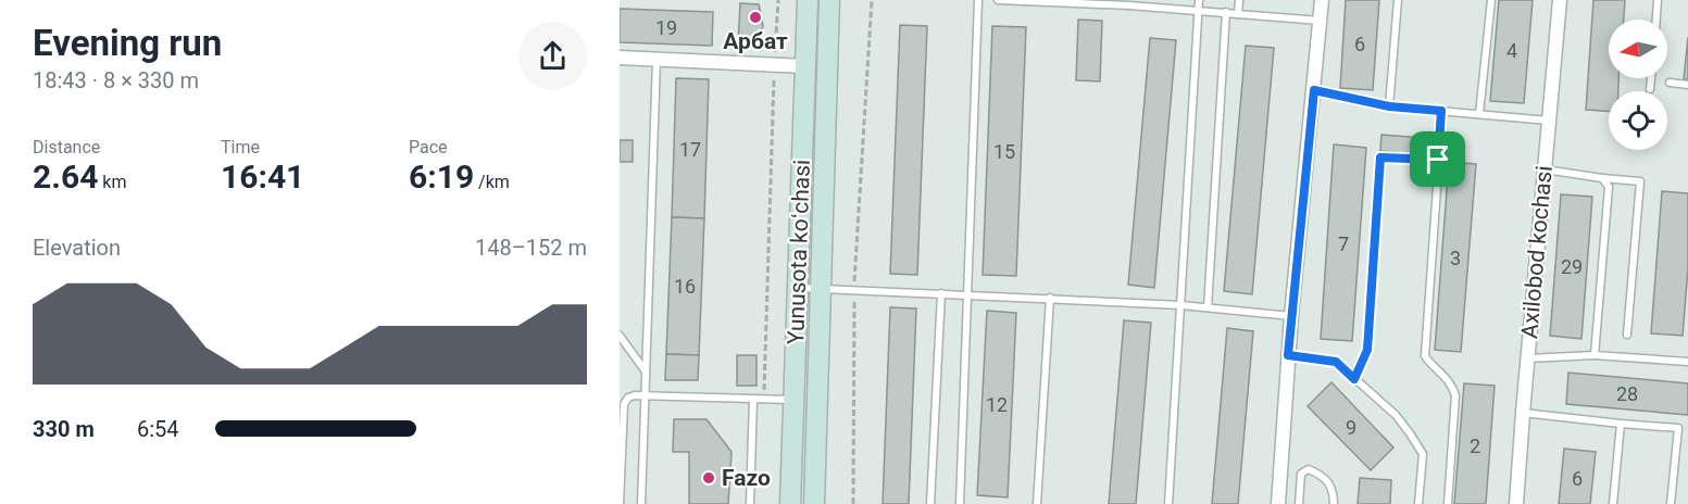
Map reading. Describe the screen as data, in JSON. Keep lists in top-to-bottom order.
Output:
{
  "streets": {
    "main road": ["Yunusota koʻchasi"],
    "street": ["Axilobod kochasi"]
  },
  "places": ["Арбат", "Fazo"],
  "house_numbers": [
    "19",
    "6",
    "4",
    "17",
    "15",
    "7",
    "3",
    "29",
    "16",
    "28",
    "12",
    "9",
    "2",
    "6"
  ],
  "north": "left",
  "page": {
    "heading": ["Evening run", "18:43 · 8 × 330 m"],
    "stats": [
      ["Distance", "2.64 km"],
      ["Time", "16:41"],
      ["Pace", "6:19 /km"]
    ],
    "chart": ["Elevation", "148–152 m"],
    "list": [
      {
        "name": "330 m",
        "note": "6:54"
      }
    ]
  }
}
